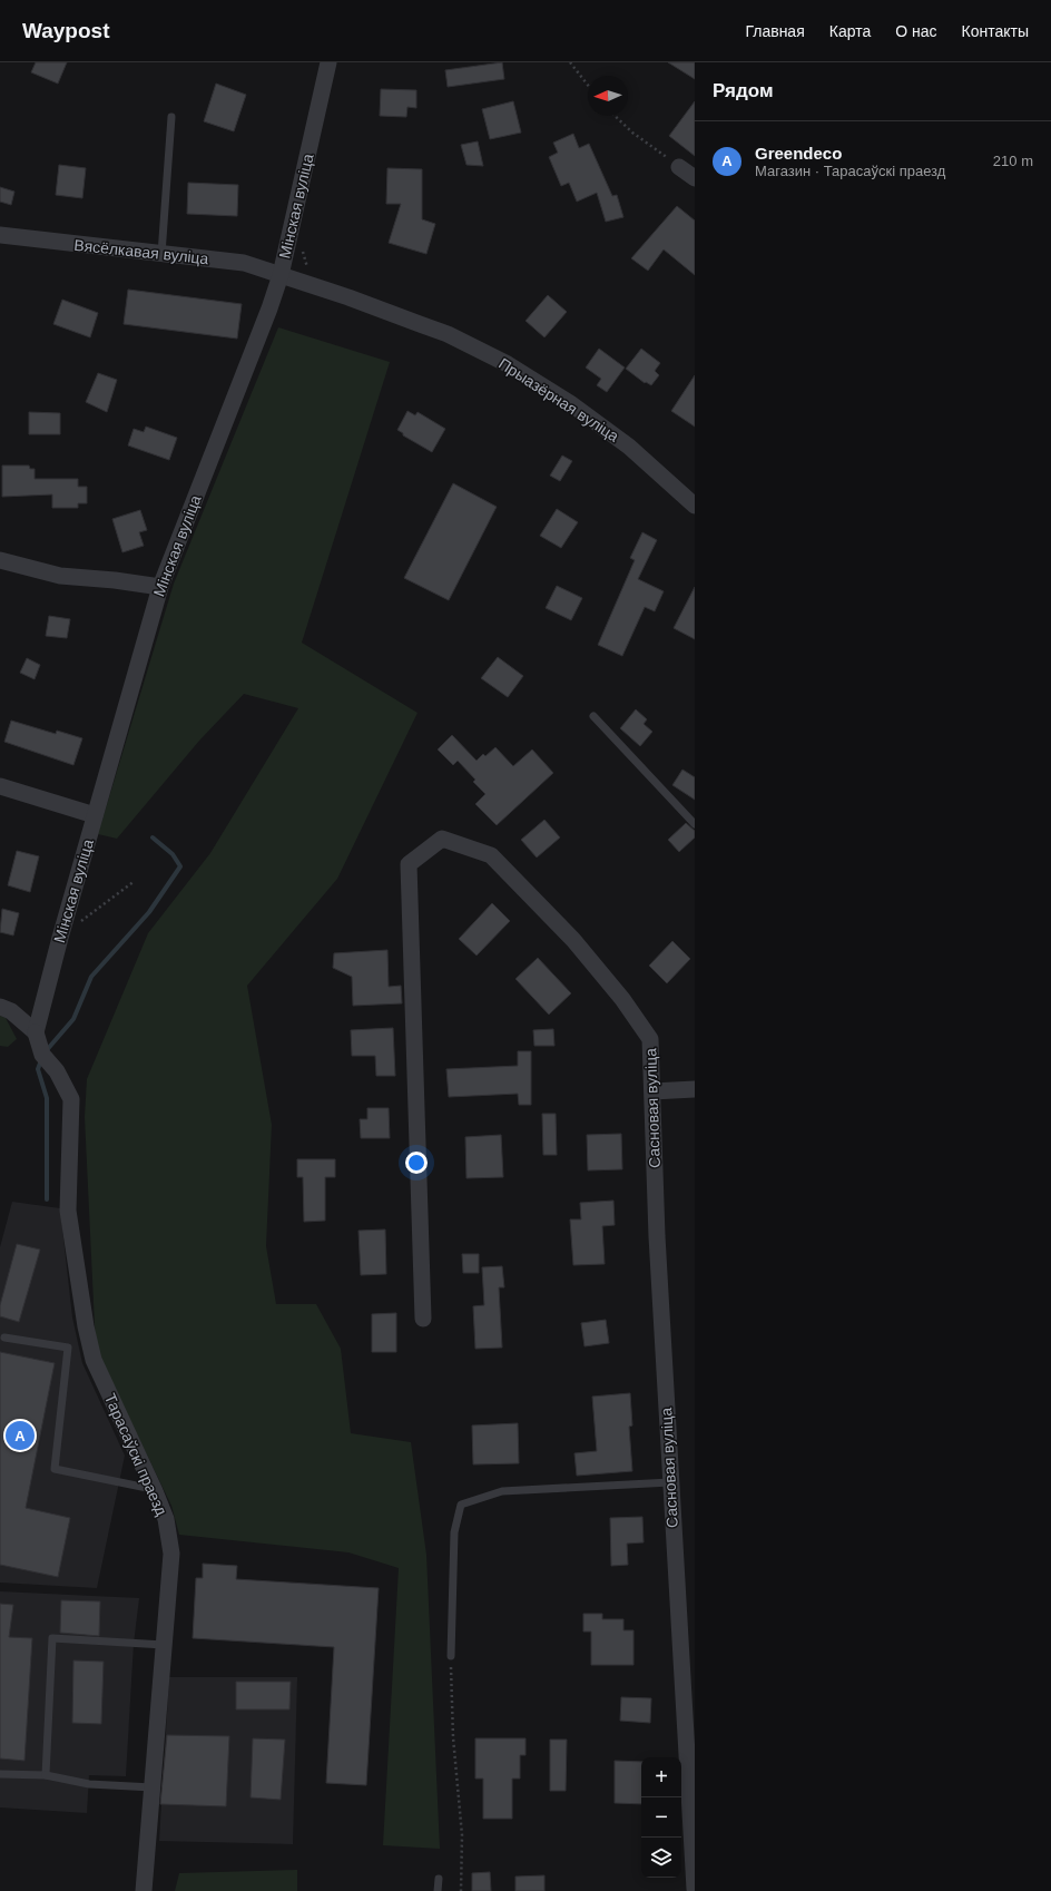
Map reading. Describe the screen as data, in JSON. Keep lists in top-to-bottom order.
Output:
{
  "streets": {
    "street": [
      "Мінская вуліца",
      "Вясёлкавая вуліца",
      "Прыазёрная вуліца",
      "Сасновая вуліца",
      "Тарасаўскі праезд"
    ]
  },
  "crossings": [
    ["Мінская вуліца", "Вясёлкавая вуліца"],
    ["Мінская вуліца", "Прыазёрная вуліца"],
    ["Мінская вуліца", "Тарасаўскі праезд"],
    ["Вясёлкавая вуліца", "Прыазёрная вуліца"]
  ],
  "north": "left",
  "page": {
    "header": "Waypost",
    "nav": [
      "Главная",
      "Карта",
      "О нас",
      "Контакты"
    ],
    "heading": "Рядом",
    "list": [
      {
        "mark": "A",
        "name": "Greendeco",
        "note": "Магазин · Тарасаўскі праезд",
        "value": "210 m"
      }
    ],
    "pins": "A",
    "map_buttons": ["+", "−"]
  }
}
